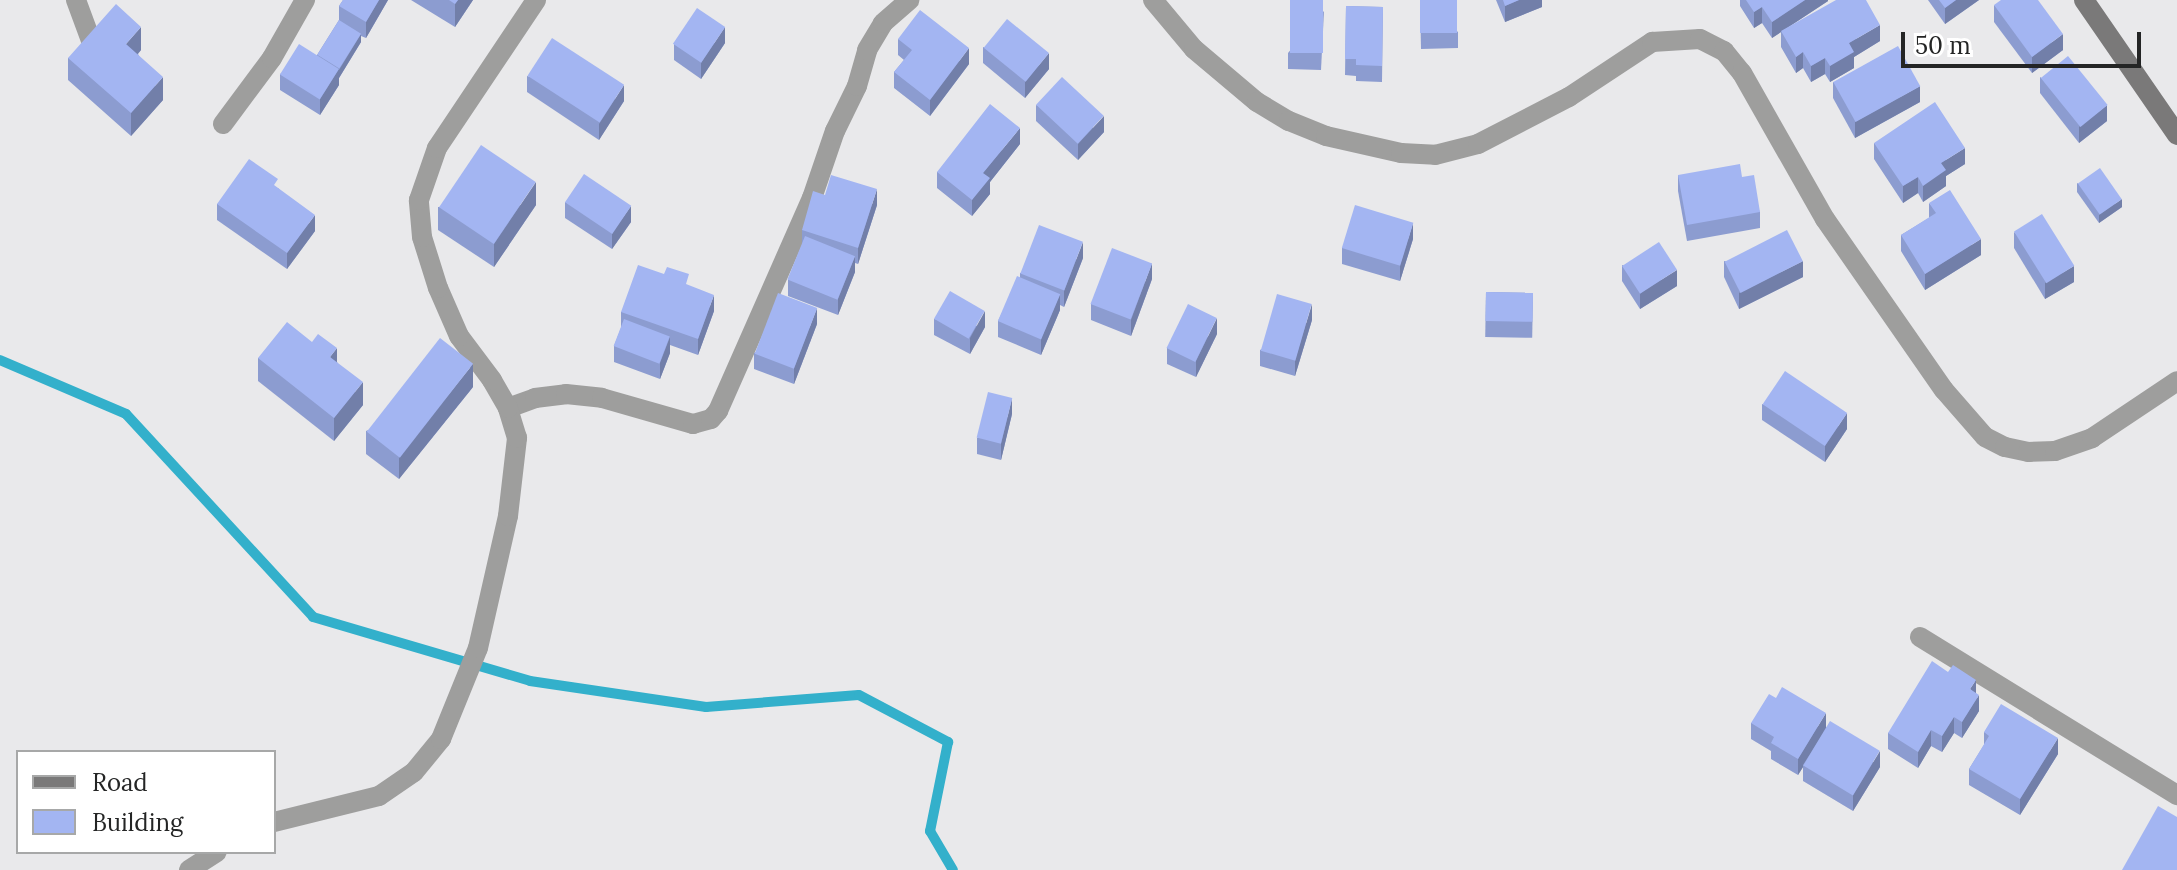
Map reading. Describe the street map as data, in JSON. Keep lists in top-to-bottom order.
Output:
{
  "legend": ["Road", "Building"],
  "scale_bar": "50 m"
}
